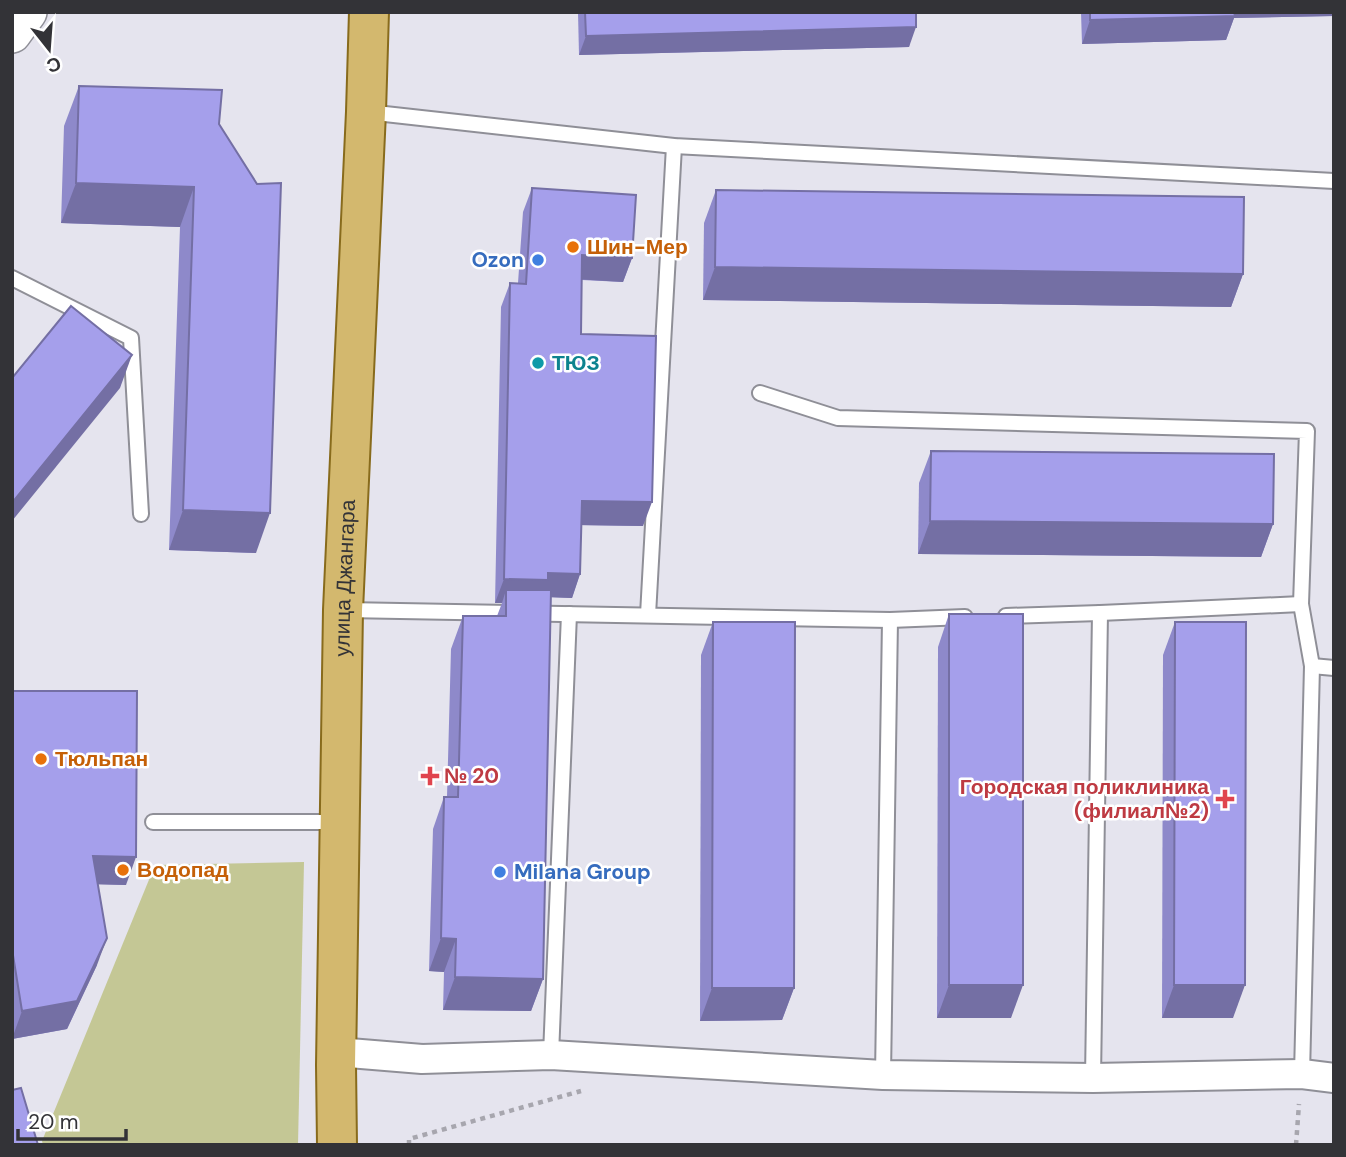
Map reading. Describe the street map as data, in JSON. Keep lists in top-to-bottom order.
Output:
{
  "streets": {
    "main road": ["улица Джангара"]
  },
  "places": {
    "other": [
      "Шин-Мер",
      "Ozon",
      "ТЮЗ",
      "Тюльпан",
      "Водопад",
      "Milana Group"
    ],
    "health": ["№ 20", "Городская поликлиника (филиал№2)"]
  },
  "scale_bar": "20 m",
  "north": "bottom"
}
